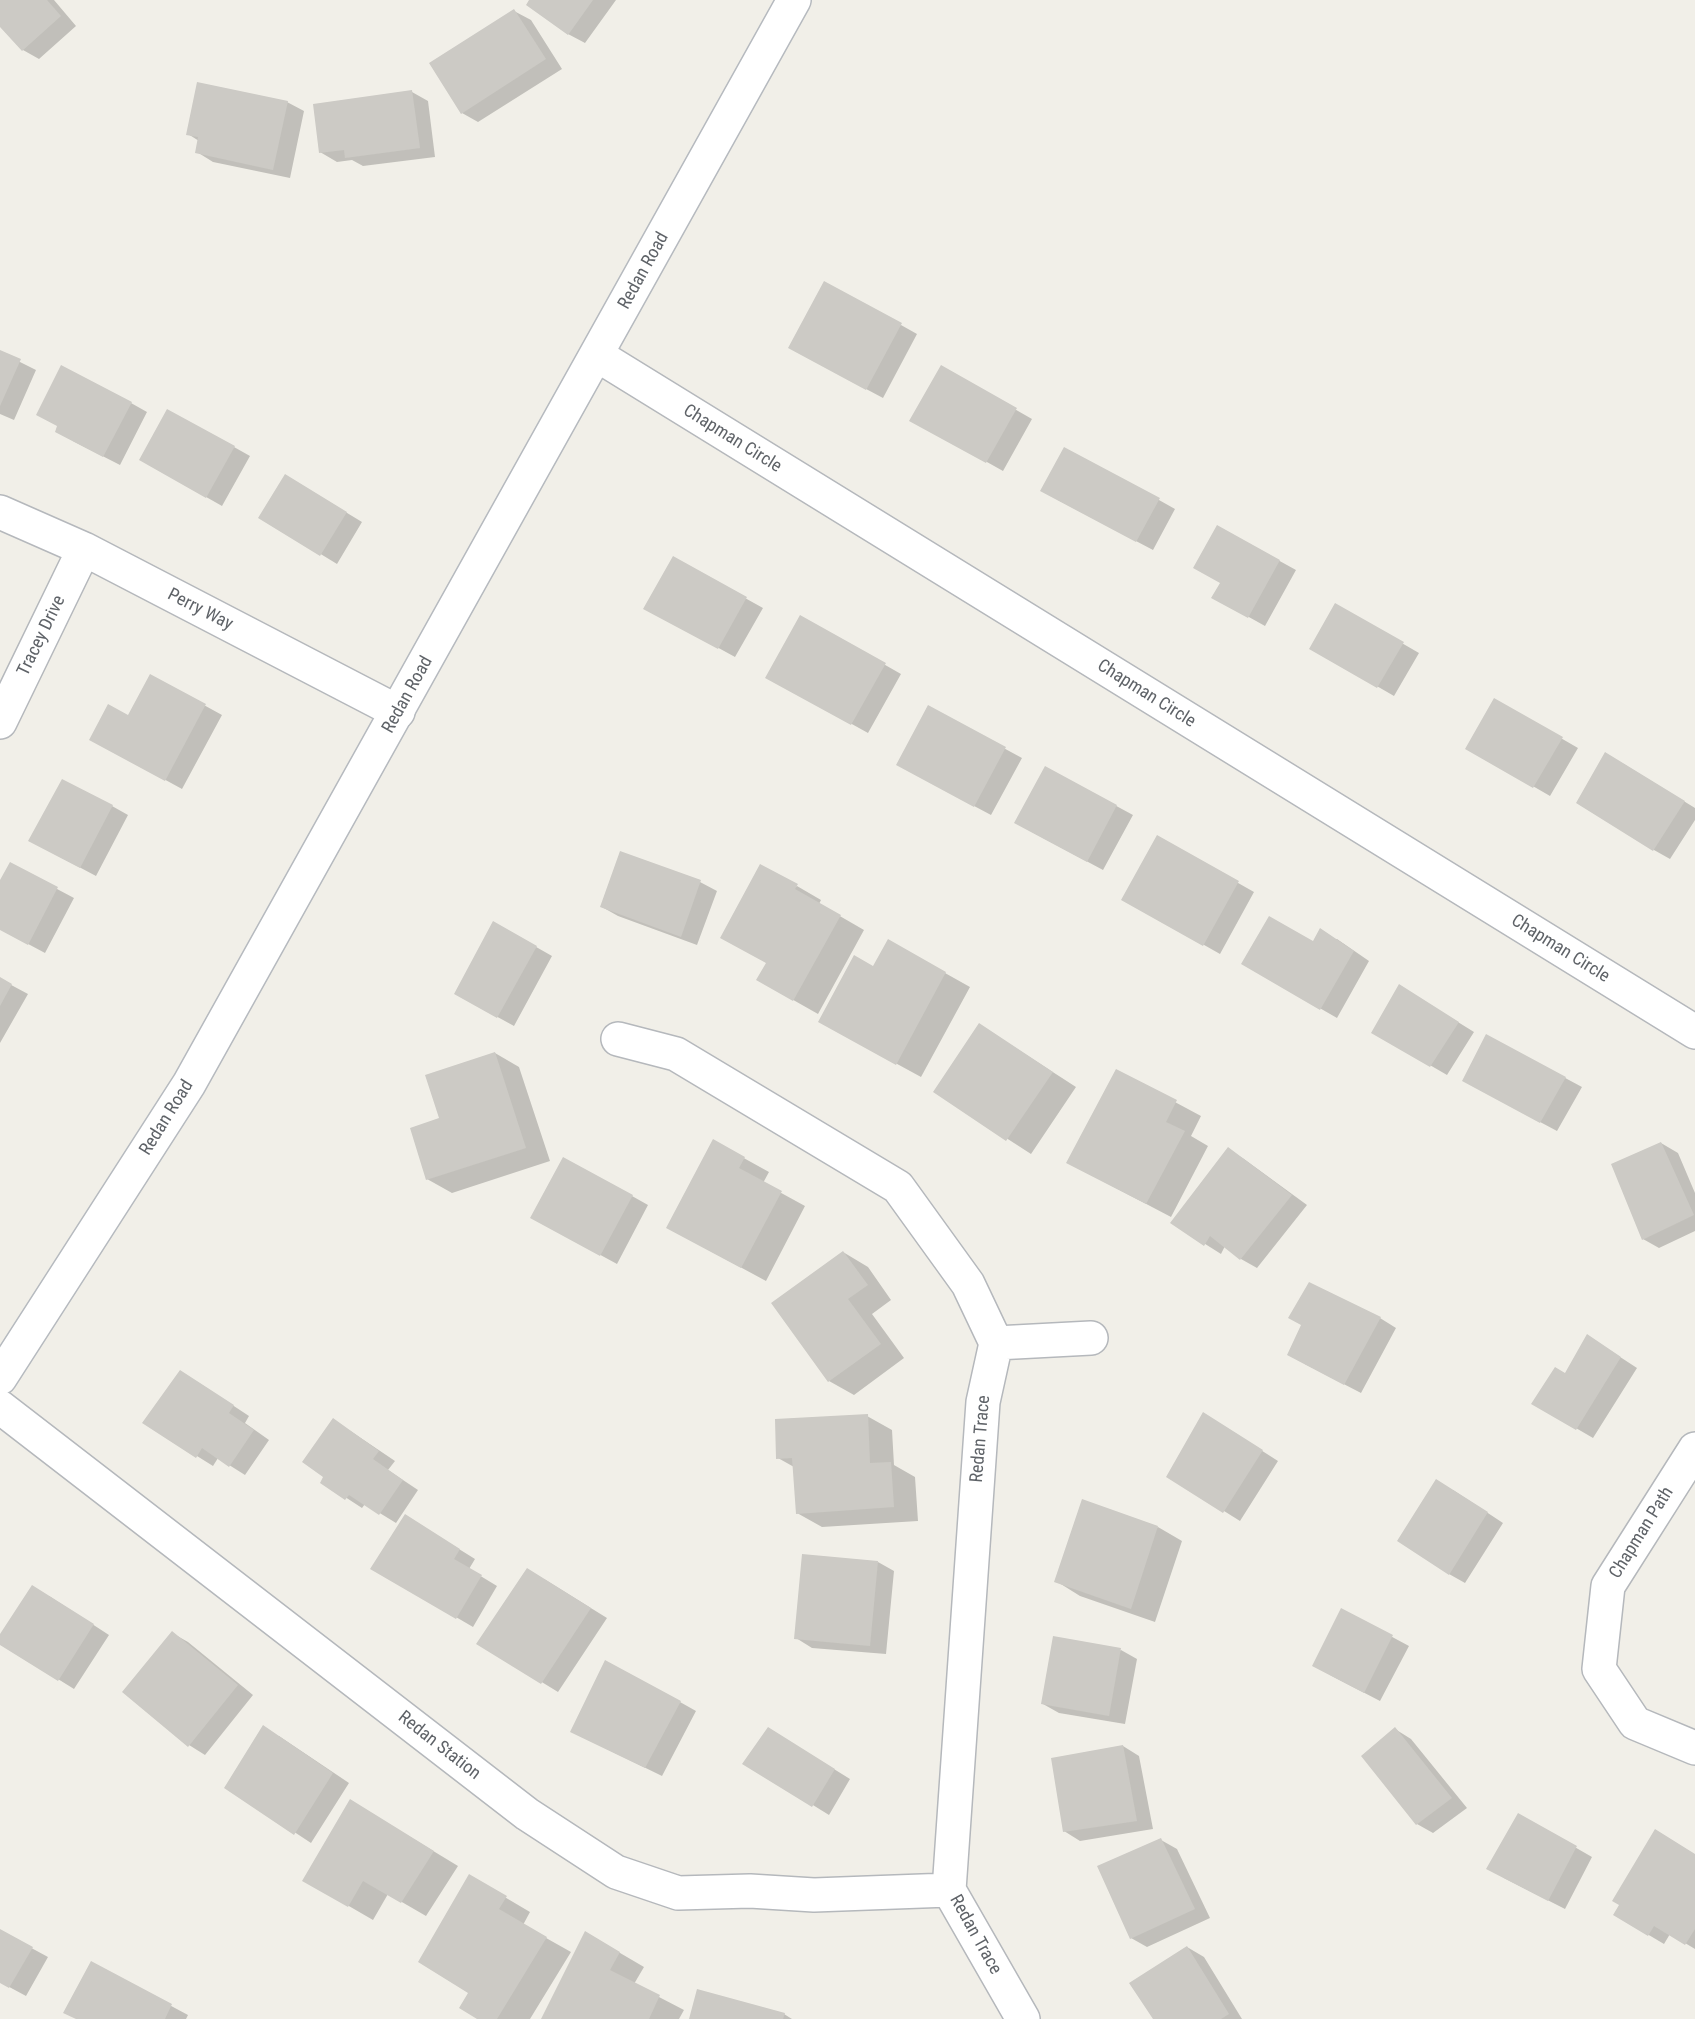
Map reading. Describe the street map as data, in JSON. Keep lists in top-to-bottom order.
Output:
{
  "streets": {
    "street": [
      "Redan Road",
      "Chapman Circle",
      "Perry Way",
      "Tracey Drive",
      "Redan Trace",
      "Chapman Path",
      "Redan Station"
    ]
  },
  "crossings": [
    ["Redan Road", "Chapman Circle"],
    ["Redan Road", "Perry Way"],
    ["Perry Way", "Tracey Drive"],
    ["Redan Trace", "Redan Station"]
  ]
}
